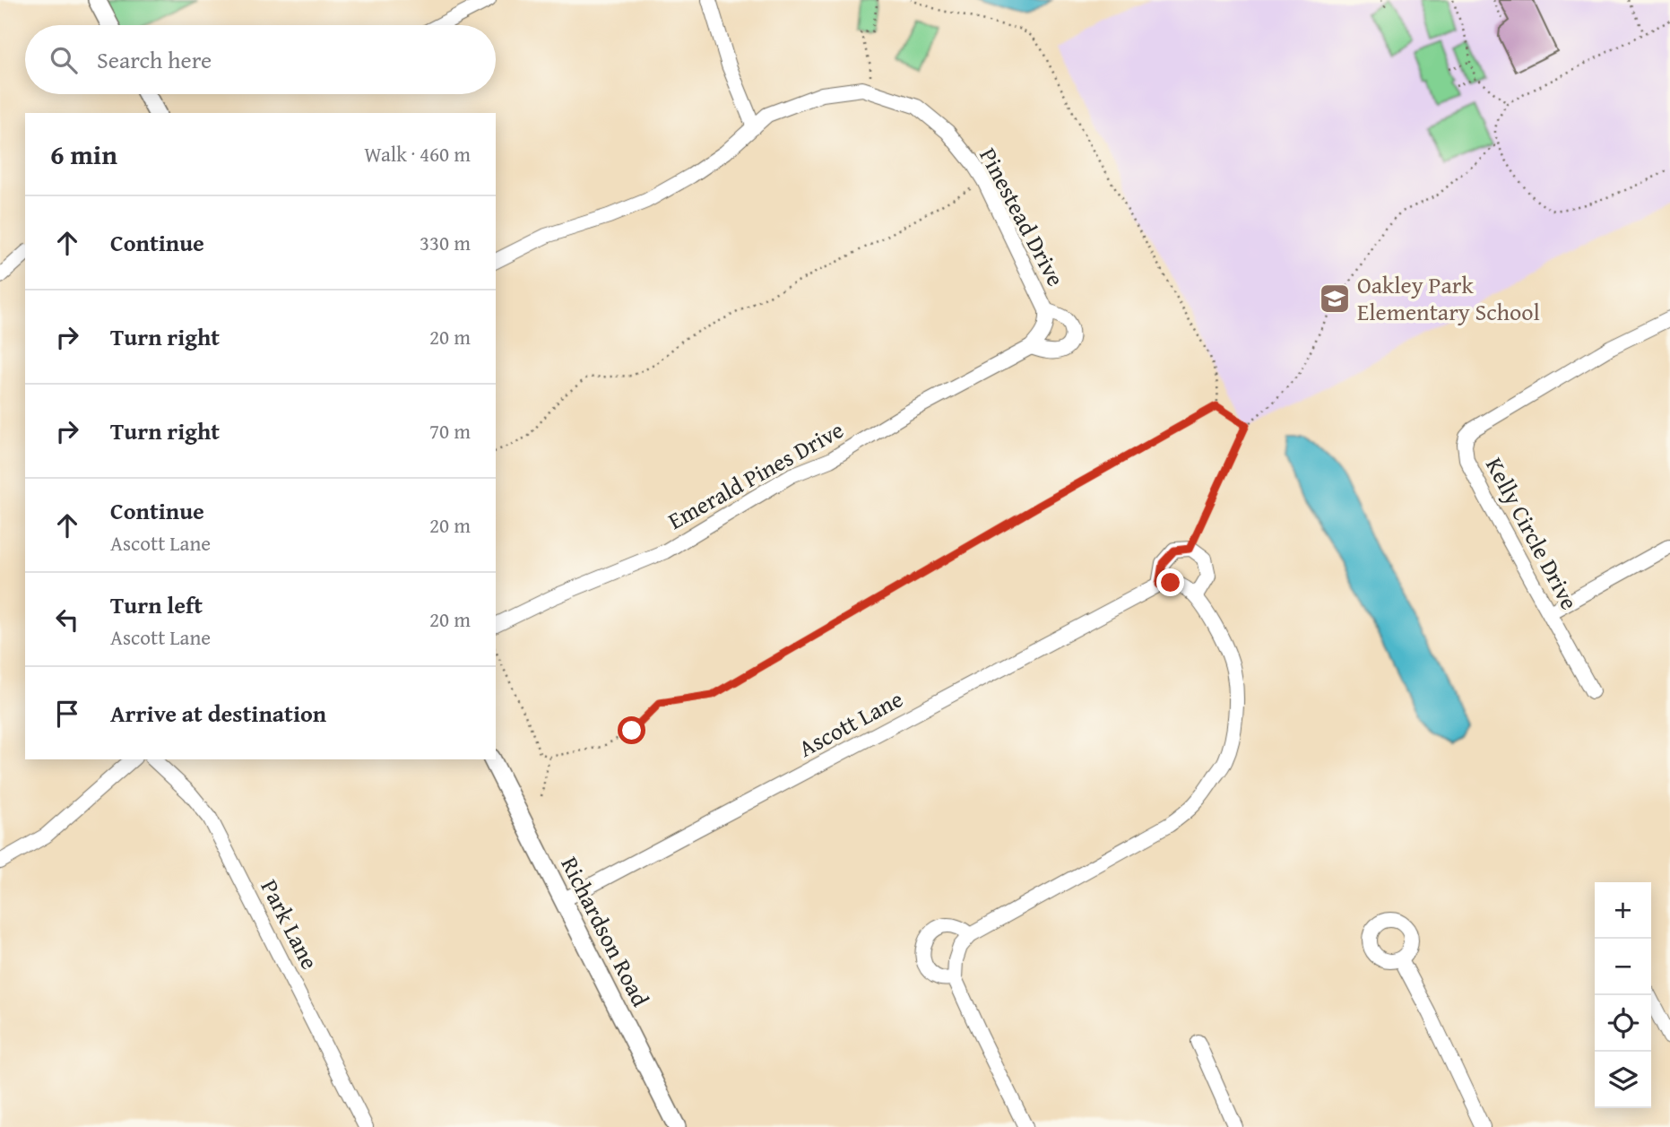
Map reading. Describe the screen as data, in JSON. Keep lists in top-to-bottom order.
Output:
{
  "streets": {
    "street": [
      "Pinestead Drive",
      "Emerald Pines Drive",
      "Kelly Circle Drive",
      "Ascott Lane",
      "Park Lane",
      "Richardson Road"
    ]
  },
  "crossings": [
    ["Pinestead Drive", "Emerald Pines Drive"],
    ["Ascott Lane", "Richardson Road"]
  ],
  "places": {
    "school or university": ["Oakley Park Elementary School"]
  },
  "page": {
    "search": "Search here",
    "heading": ["6 min", "Walk · 460 m"],
    "list": [
      ["Continue", "330 m"],
      ["Turn right", "20 m"],
      ["Turn right", "70 m"],
      ["Continue", "Ascott Lane", "20 m"],
      ["Turn left", "Ascott Lane", "20 m"],
      "Arrive at destination"
    ],
    "map_buttons": ["+", "−"]
  }
}
